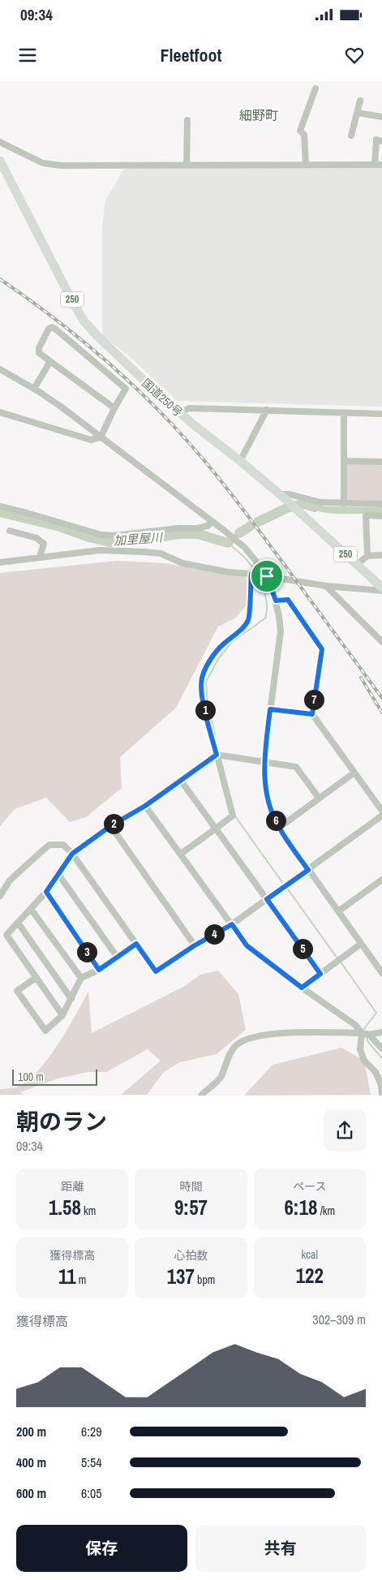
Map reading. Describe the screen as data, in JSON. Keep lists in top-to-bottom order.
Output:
{
  "streets": {
    "highway": ["250", "国道250号"]
  },
  "districts": ["細野町"],
  "water": ["加里屋川"],
  "scale_bar": "100 m",
  "page": {
    "status": "09:34",
    "header": "Fleetfoot",
    "pins": [
      "7",
      "1",
      "6",
      "2",
      "4",
      "5",
      "3"
    ],
    "scale": "100 m",
    "heading": ["朝のラン", "09:34"],
    "stats": [
      ["距離", "1.58 km"],
      ["時間", "9:57"],
      ["ペース", "6:18 /km"],
      ["獲得標高", "11 m"],
      ["心拍数", "137 bpm"],
      ["kcal", "122"]
    ],
    "chart": ["獲得標高", "302–309 m"],
    "list": [
      {
        "name": "200 m",
        "note": "6:29"
      },
      {
        "name": "400 m",
        "note": "5:54"
      },
      {
        "name": "600 m",
        "note": "6:05"
      }
    ],
    "buttons": ["保存", "共有"]
  }
}
